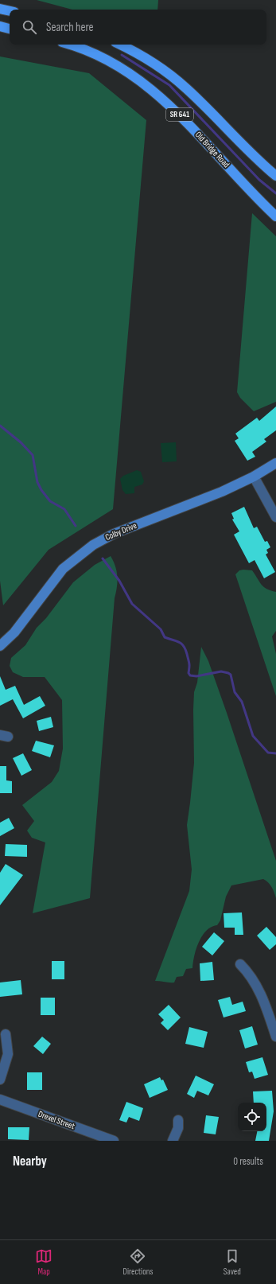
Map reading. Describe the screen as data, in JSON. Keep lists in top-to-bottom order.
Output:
{
  "streets": {
    "main road": ["SR 641", "Old Bridge Road"],
    "street": ["Colby Drive", "Drexel Street"]
  },
  "page": {
    "search": "Search here",
    "heading": ["Nearby", "0 results"],
    "nav": ["Map", "Directions", "Saved"]
  }
}
